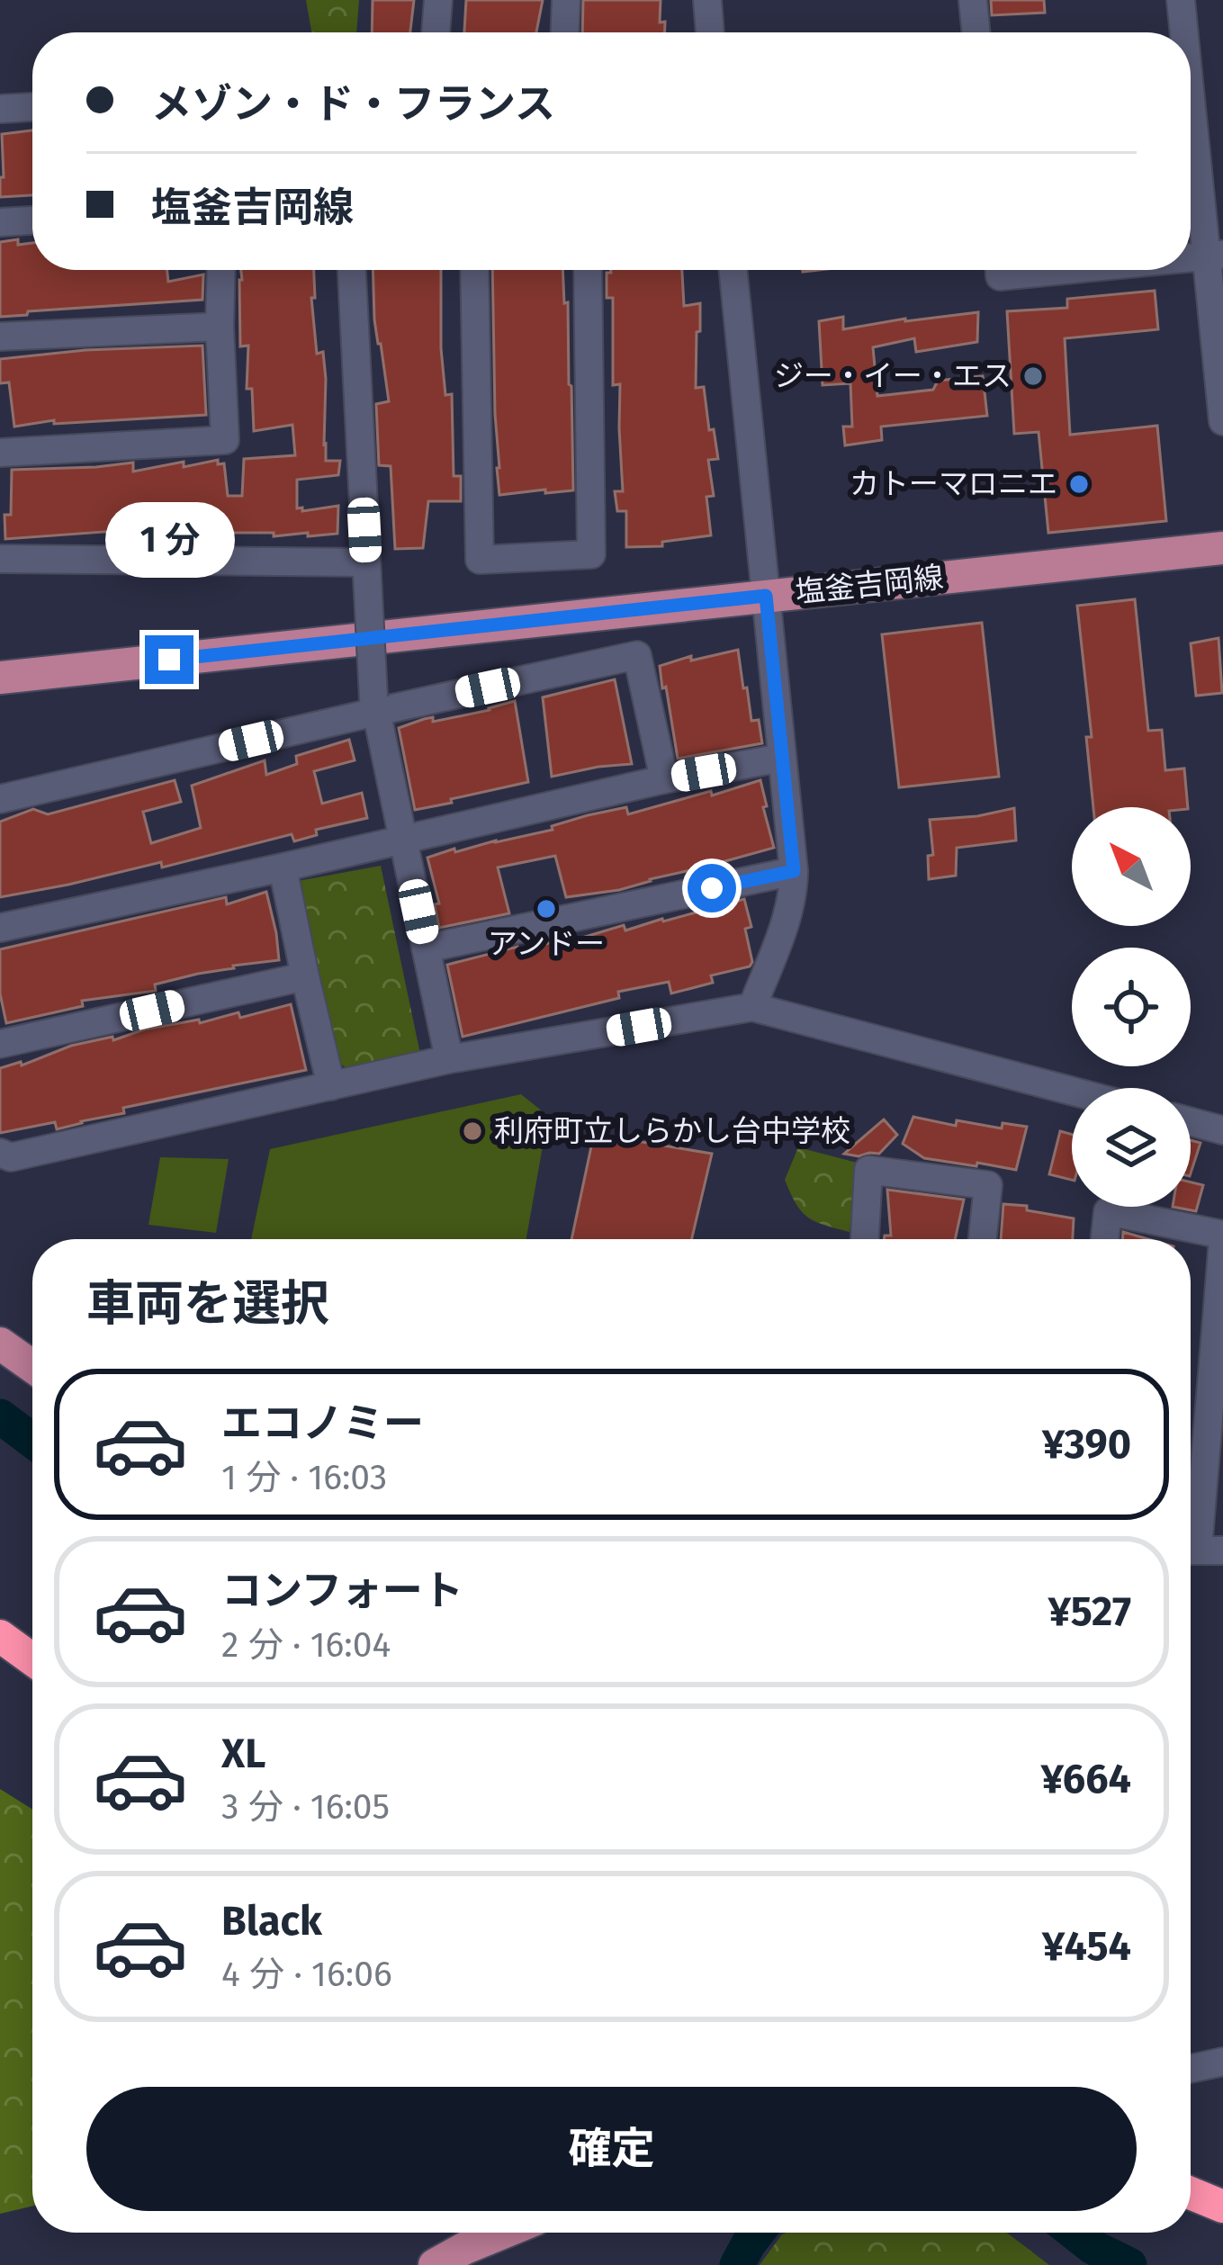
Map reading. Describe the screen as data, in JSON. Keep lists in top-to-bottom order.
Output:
{
  "streets": {
    "main road": ["塩釜吉岡線"]
  },
  "places": [
    "ジー・イー・エス",
    "カトーマロニエ",
    "アンドー",
    "利府町立しらかし台中学校"
  ],
  "north": "top left",
  "page": {
    "banner": ["メゾン・ド・フランス", "塩釜吉岡線"],
    "bubble": "1 分",
    "heading": "車両を選択",
    "list": [
      {
        "name": "エコノミー",
        "note": "1 分 · 16:03",
        "value": "¥390"
      },
      {
        "name": "コンフォート",
        "note": "2 分 · 16:04",
        "value": "¥527"
      },
      {
        "name": "XL",
        "note": "3 分 · 16:05",
        "value": "¥664"
      },
      {
        "name": "Black",
        "note": "4 分 · 16:06",
        "value": "¥454"
      }
    ],
    "buttons": "確定"
  }
}
